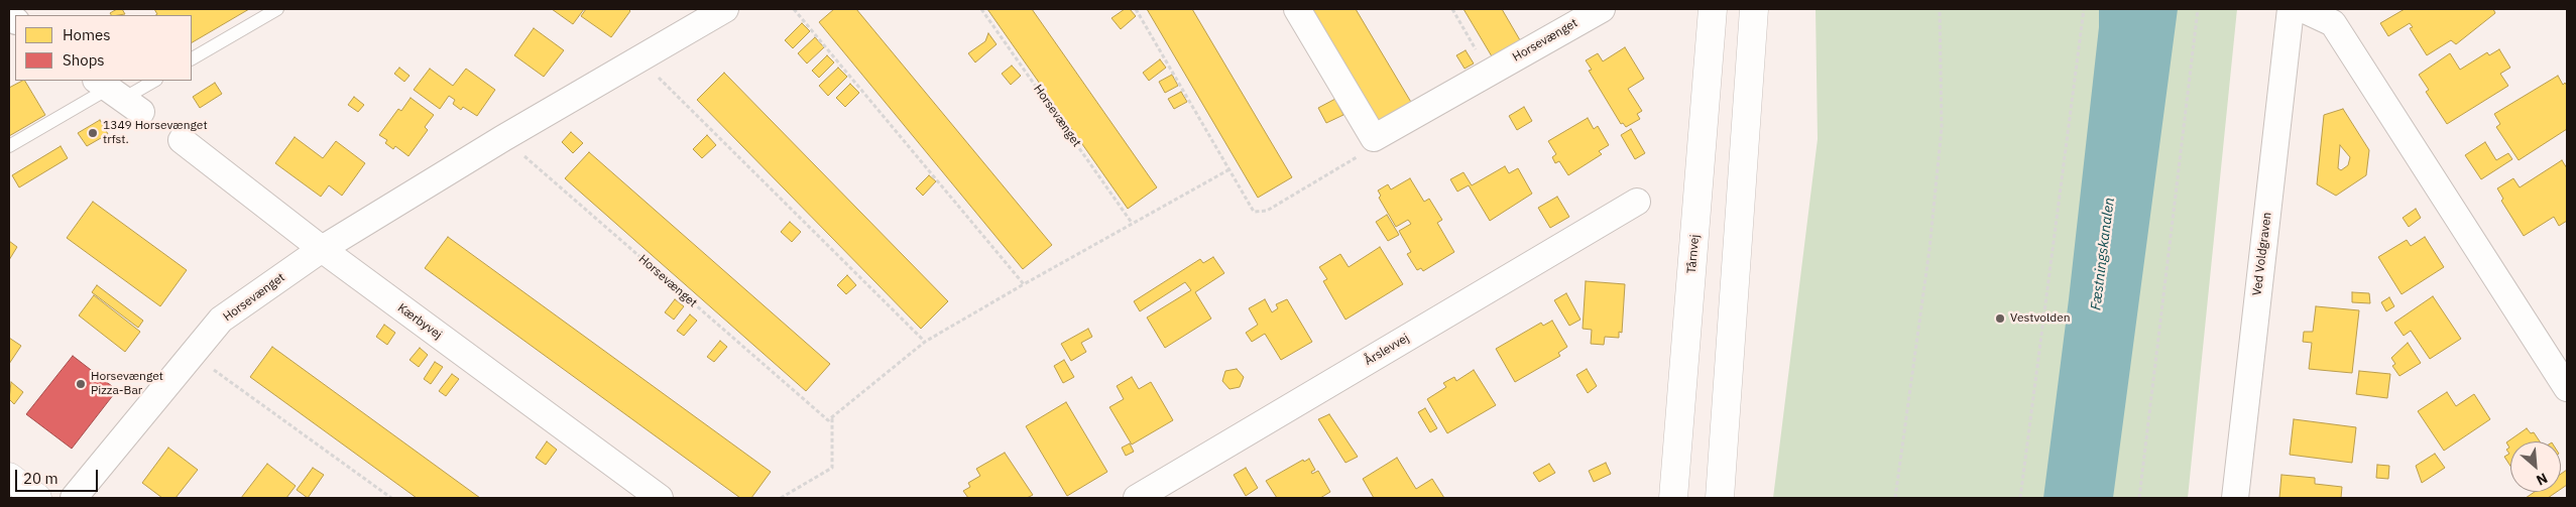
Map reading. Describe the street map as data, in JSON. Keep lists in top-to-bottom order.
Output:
{
  "streets": {
    "street": [
      "Horsevænget",
      "Tårnvej",
      "Ved Voldgraven",
      "Kærbyvej",
      "Årslevvej"
    ]
  },
  "crossings": [
    ["Horsevænget", "Kærbyvej"]
  ],
  "water": ["Fæstningskanalen"],
  "places": ["1349 Horsevænget trfst.", "Vestvolden", "Horsevænget Pizza-Bar"],
  "legend": ["Homes", "Shops"],
  "scale_bar": "20 m",
  "north": "bottom right"
}
